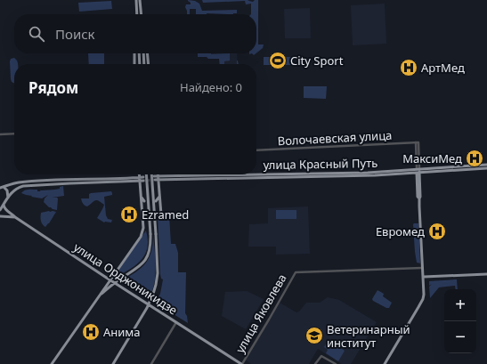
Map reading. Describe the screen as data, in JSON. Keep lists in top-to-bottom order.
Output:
{
  "streets": {
    "main road": ["улица Красный Путь", "улица Орджоникидзе"],
    "street": ["Волочаевская улица", "улица Яковлева"]
  },
  "crossings": [
    ["Волочаевская улица", "улица Красный Путь"],
    ["улица Орджоникидзе", "улица Яковлева"]
  ],
  "places": {
    "sports": ["City Sport"],
    "hospital": [
      "АртМед",
      "МаксиМед",
      "Ezramed",
      "Евромед",
      "Анима"
    ],
    "school or university": ["Ветеринарный институт"]
  },
  "page": {
    "search": "Поиск",
    "heading": ["Рядом", "Найдено: 0"],
    "map_buttons": ["+", "−"]
  }
}
